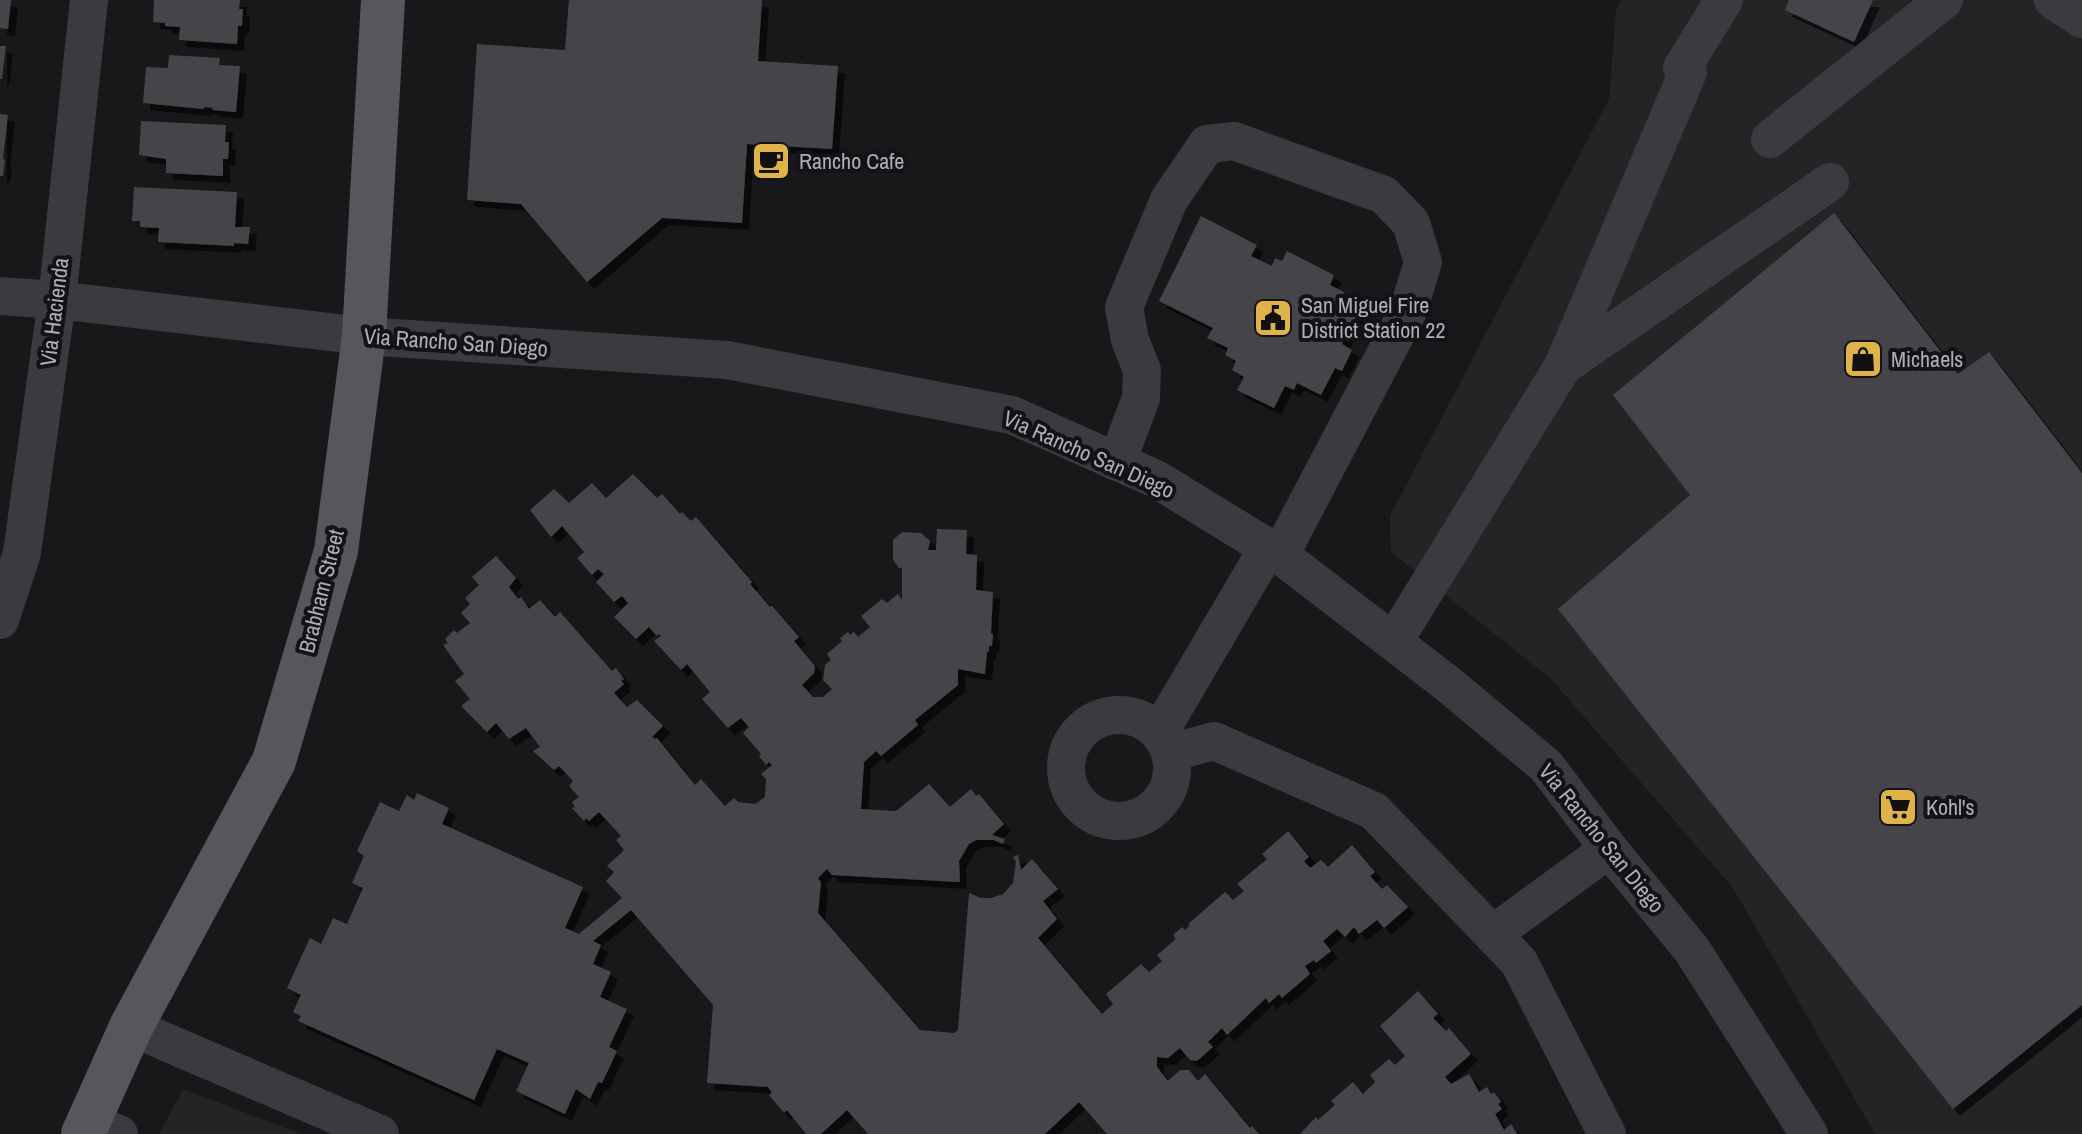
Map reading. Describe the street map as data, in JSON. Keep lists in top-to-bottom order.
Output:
{
  "streets": {
    "main road": ["Brabham Street"],
    "street": ["Via Hacienda", "Via Rancho San Diego"]
  },
  "crossings": [
    ["Via Hacienda", "Via Rancho San Diego"],
    ["Via Rancho San Diego", "Brabham Street"]
  ],
  "places": {
    "cafe": ["Rancho Cafe"],
    "public building": ["San Miguel Fire District Station 22"],
    "shop": ["Michaels"],
    "supermarket": ["Kohl's"]
  }
}
